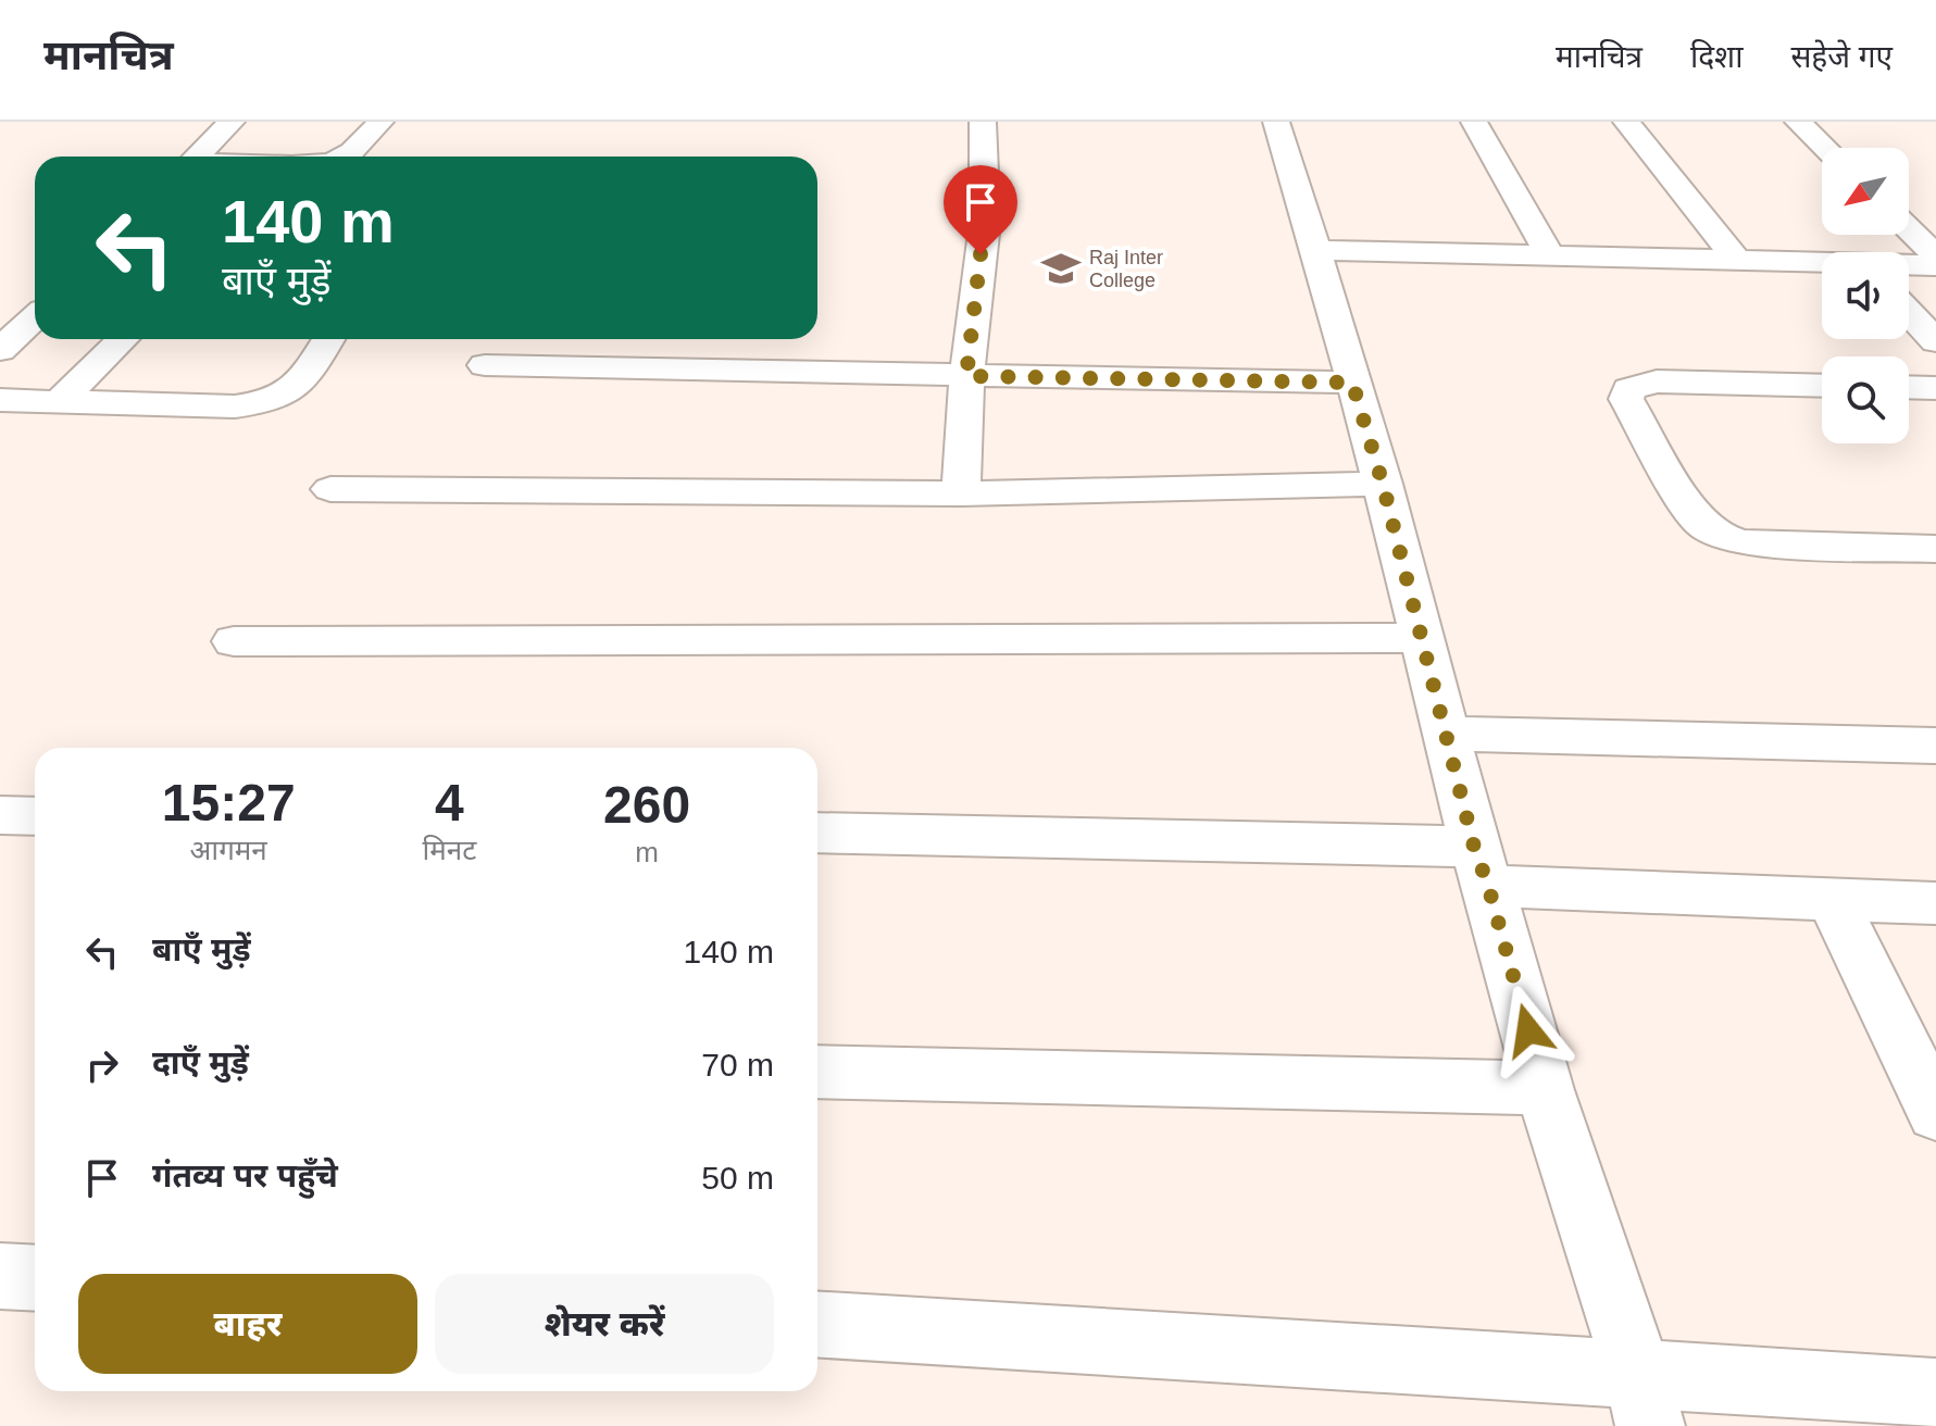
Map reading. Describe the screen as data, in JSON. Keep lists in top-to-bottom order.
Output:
{
  "places": {
    "school or university": ["Raj Inter College"]
  },
  "north": "bottom left",
  "page": {
    "header": "मानचित्र",
    "nav": ["मानचित्र", "दिशा", "सहेजे गए"],
    "turn": ["140 m", "बाएँ मुड़ें"],
    "eta": [
      "15:27",
      "आगमन",
      "4",
      "मिनट",
      "260",
      "m"
    ],
    "list": [
      {
        "name": "बाएँ मुड़ें",
        "value": "140 m"
      },
      {
        "name": "दाएँ मुड़ें",
        "value": "70 m"
      },
      {
        "name": "गंतव्य पर पहुँचे",
        "value": "50 m"
      }
    ],
    "buttons": ["बाहर", "शेयर करें"]
  }
}
